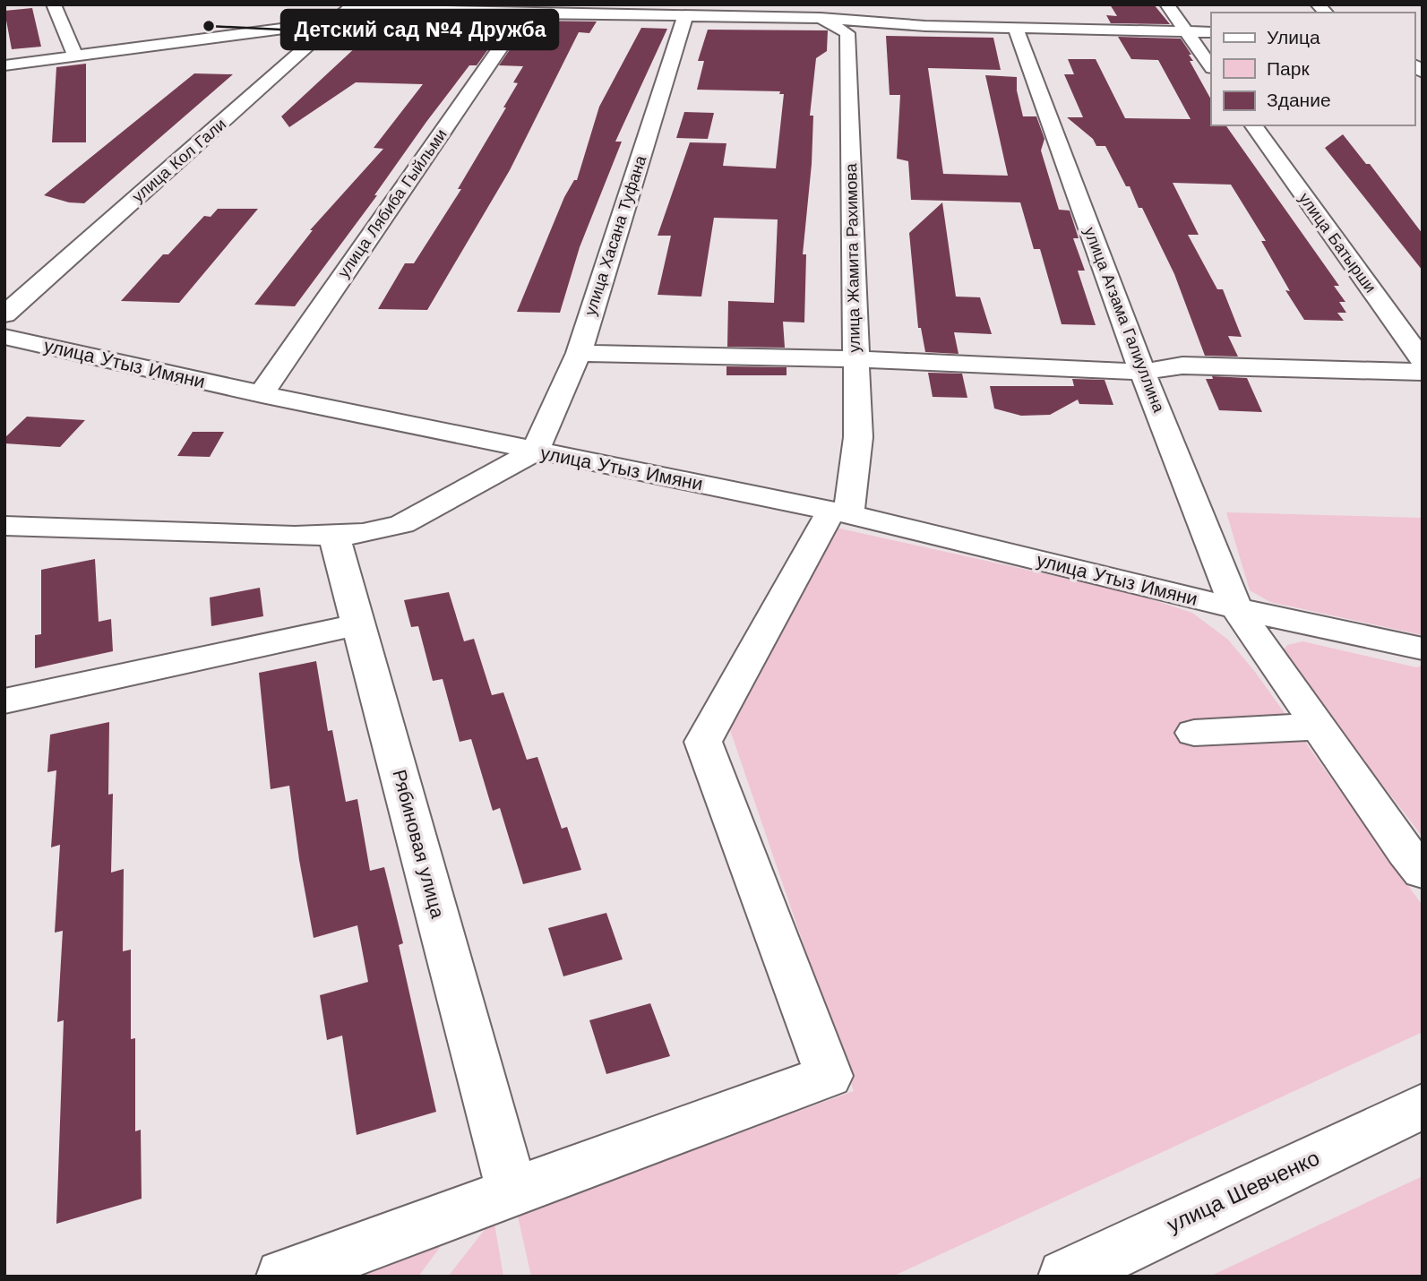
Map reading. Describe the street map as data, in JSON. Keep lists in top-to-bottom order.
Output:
{
  "streets": {
    "street": [
      "улица Кол Гали",
      "улица Лябиба Гыйльми",
      "улица Хасана Туфана",
      "улица Батырши",
      "улица Жамита Рахимова",
      "улица Агзама Галиуллина",
      "улица Утыз Имяни",
      "Рябиновая улица",
      "улица Шевченко"
    ]
  },
  "crossings": [
    ["улица Лябиба Гыйльми", "улица Утыз Имяни"],
    ["улица Хасана Туфана", "улица Утыз Имяни"],
    ["улица Жамита Рахимова", "улица Утыз Имяни"],
    ["улица Агзама Галиуллина", "улица Утыз Имяни"]
  ],
  "places": ["Детский сад №4 Дружба"],
  "legend": ["Улица", "Парк", "Здание"]
}
